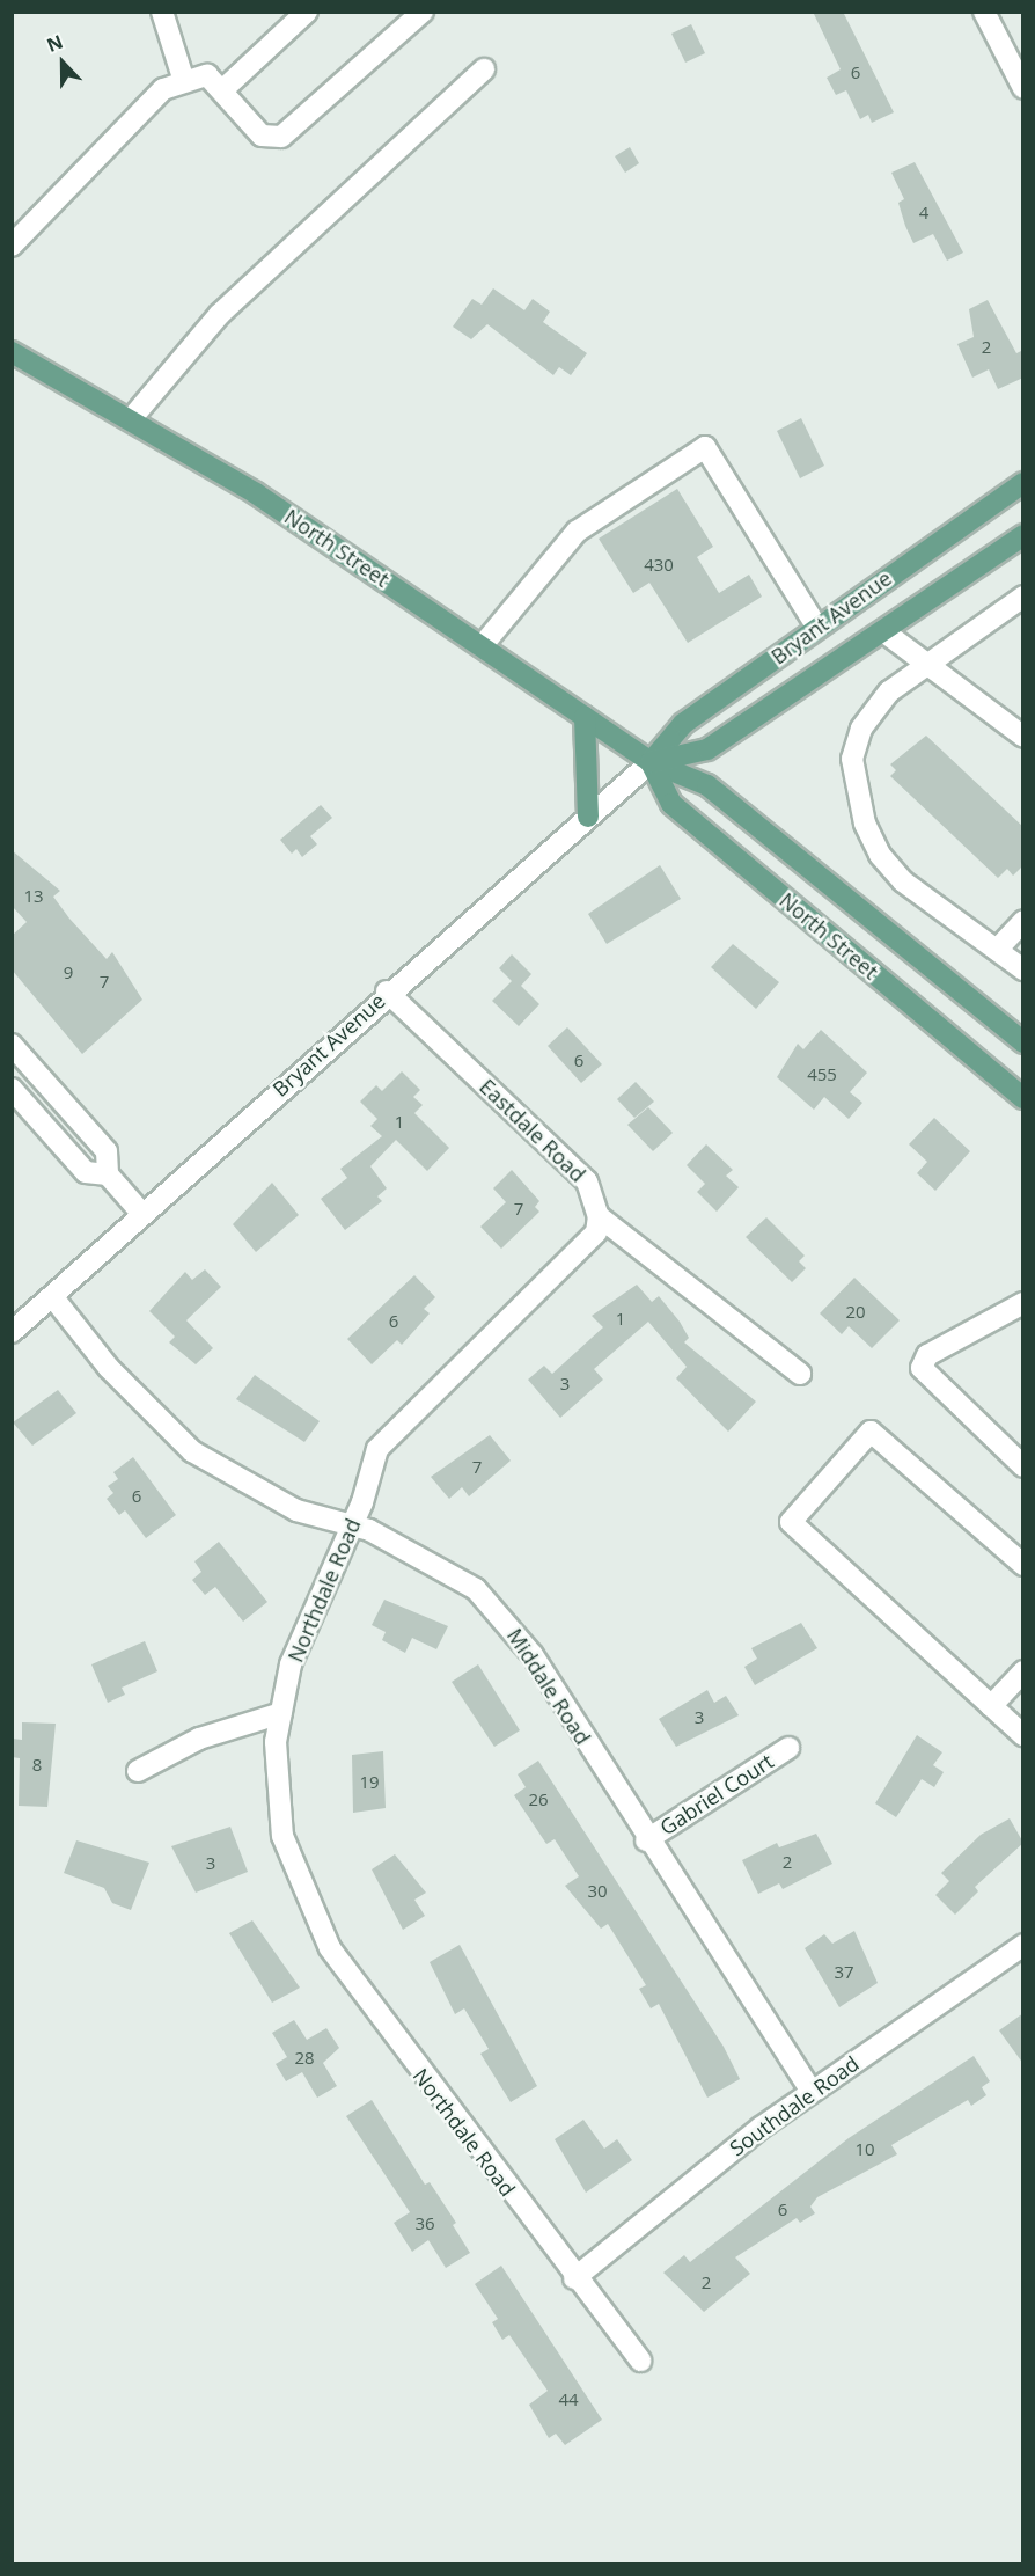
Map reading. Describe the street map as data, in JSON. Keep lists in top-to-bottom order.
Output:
{
  "streets": {
    "main road": ["North Street", "Bryant Avenue"],
    "street": [
      "Eastdale Road",
      "Northdale Road",
      "Middale Road",
      "Gabriel Court",
      "Southdale Road"
    ]
  },
  "crossings": [
    ["North Street", "Bryant Avenue"],
    ["Bryant Avenue", "Eastdale Road"],
    ["Bryant Avenue", "Middale Road"],
    ["Eastdale Road", "Northdale Road"],
    ["Northdale Road", "Middale Road"],
    ["Northdale Road", "Southdale Road"],
    ["Middale Road", "Gabriel Court"],
    ["Middale Road", "Southdale Road"]
  ],
  "house_numbers": [
    "6",
    "4",
    "2",
    "430",
    "13",
    "9",
    "7",
    "6",
    "455",
    "1",
    "7",
    "20",
    "1",
    "6",
    "3",
    "7",
    "6",
    "3",
    "8",
    "19",
    "26",
    "2",
    "3",
    "30",
    "37",
    "28",
    "10",
    "6",
    "36",
    "2",
    "44"
  ],
  "north": "top"
}
